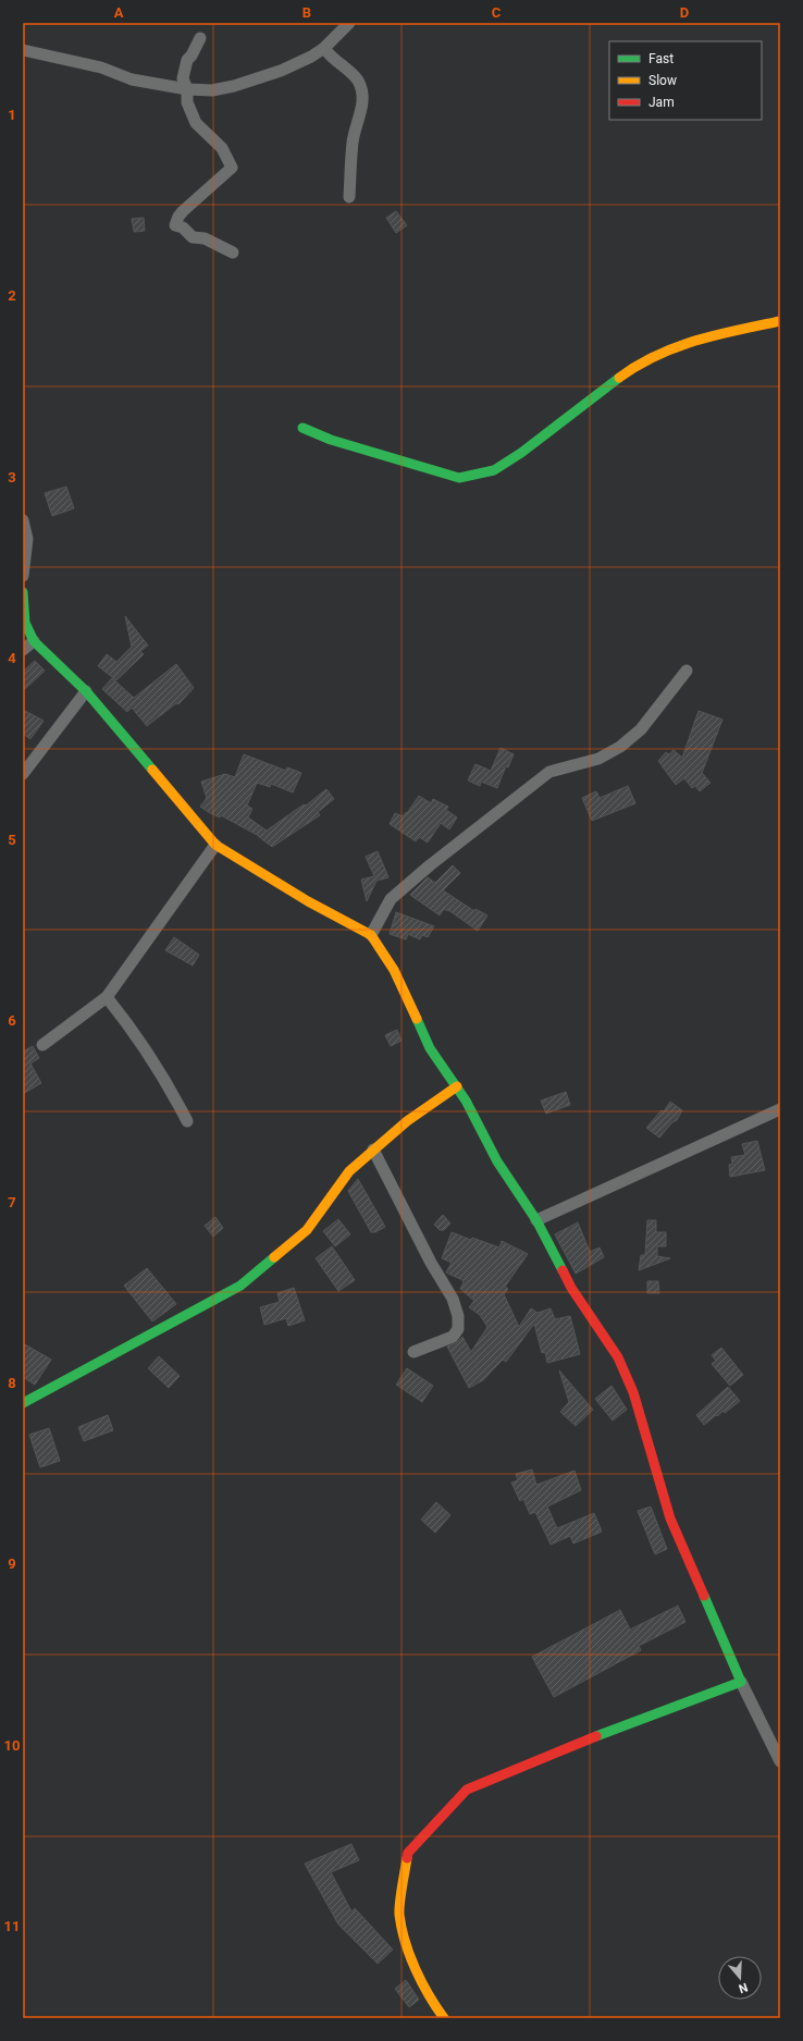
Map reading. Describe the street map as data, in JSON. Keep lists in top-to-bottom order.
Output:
{
  "legend": ["Fast", "Slow", "Jam"],
  "north": "bottom",
  "grid": {
    "columns": [
      "A",
      "B",
      "C",
      "D"
    ],
    "rows": [
      "1",
      "2",
      "3",
      "4",
      "5",
      "6",
      "7",
      "8",
      "9",
      "10",
      "11"
    ]
  }
}
